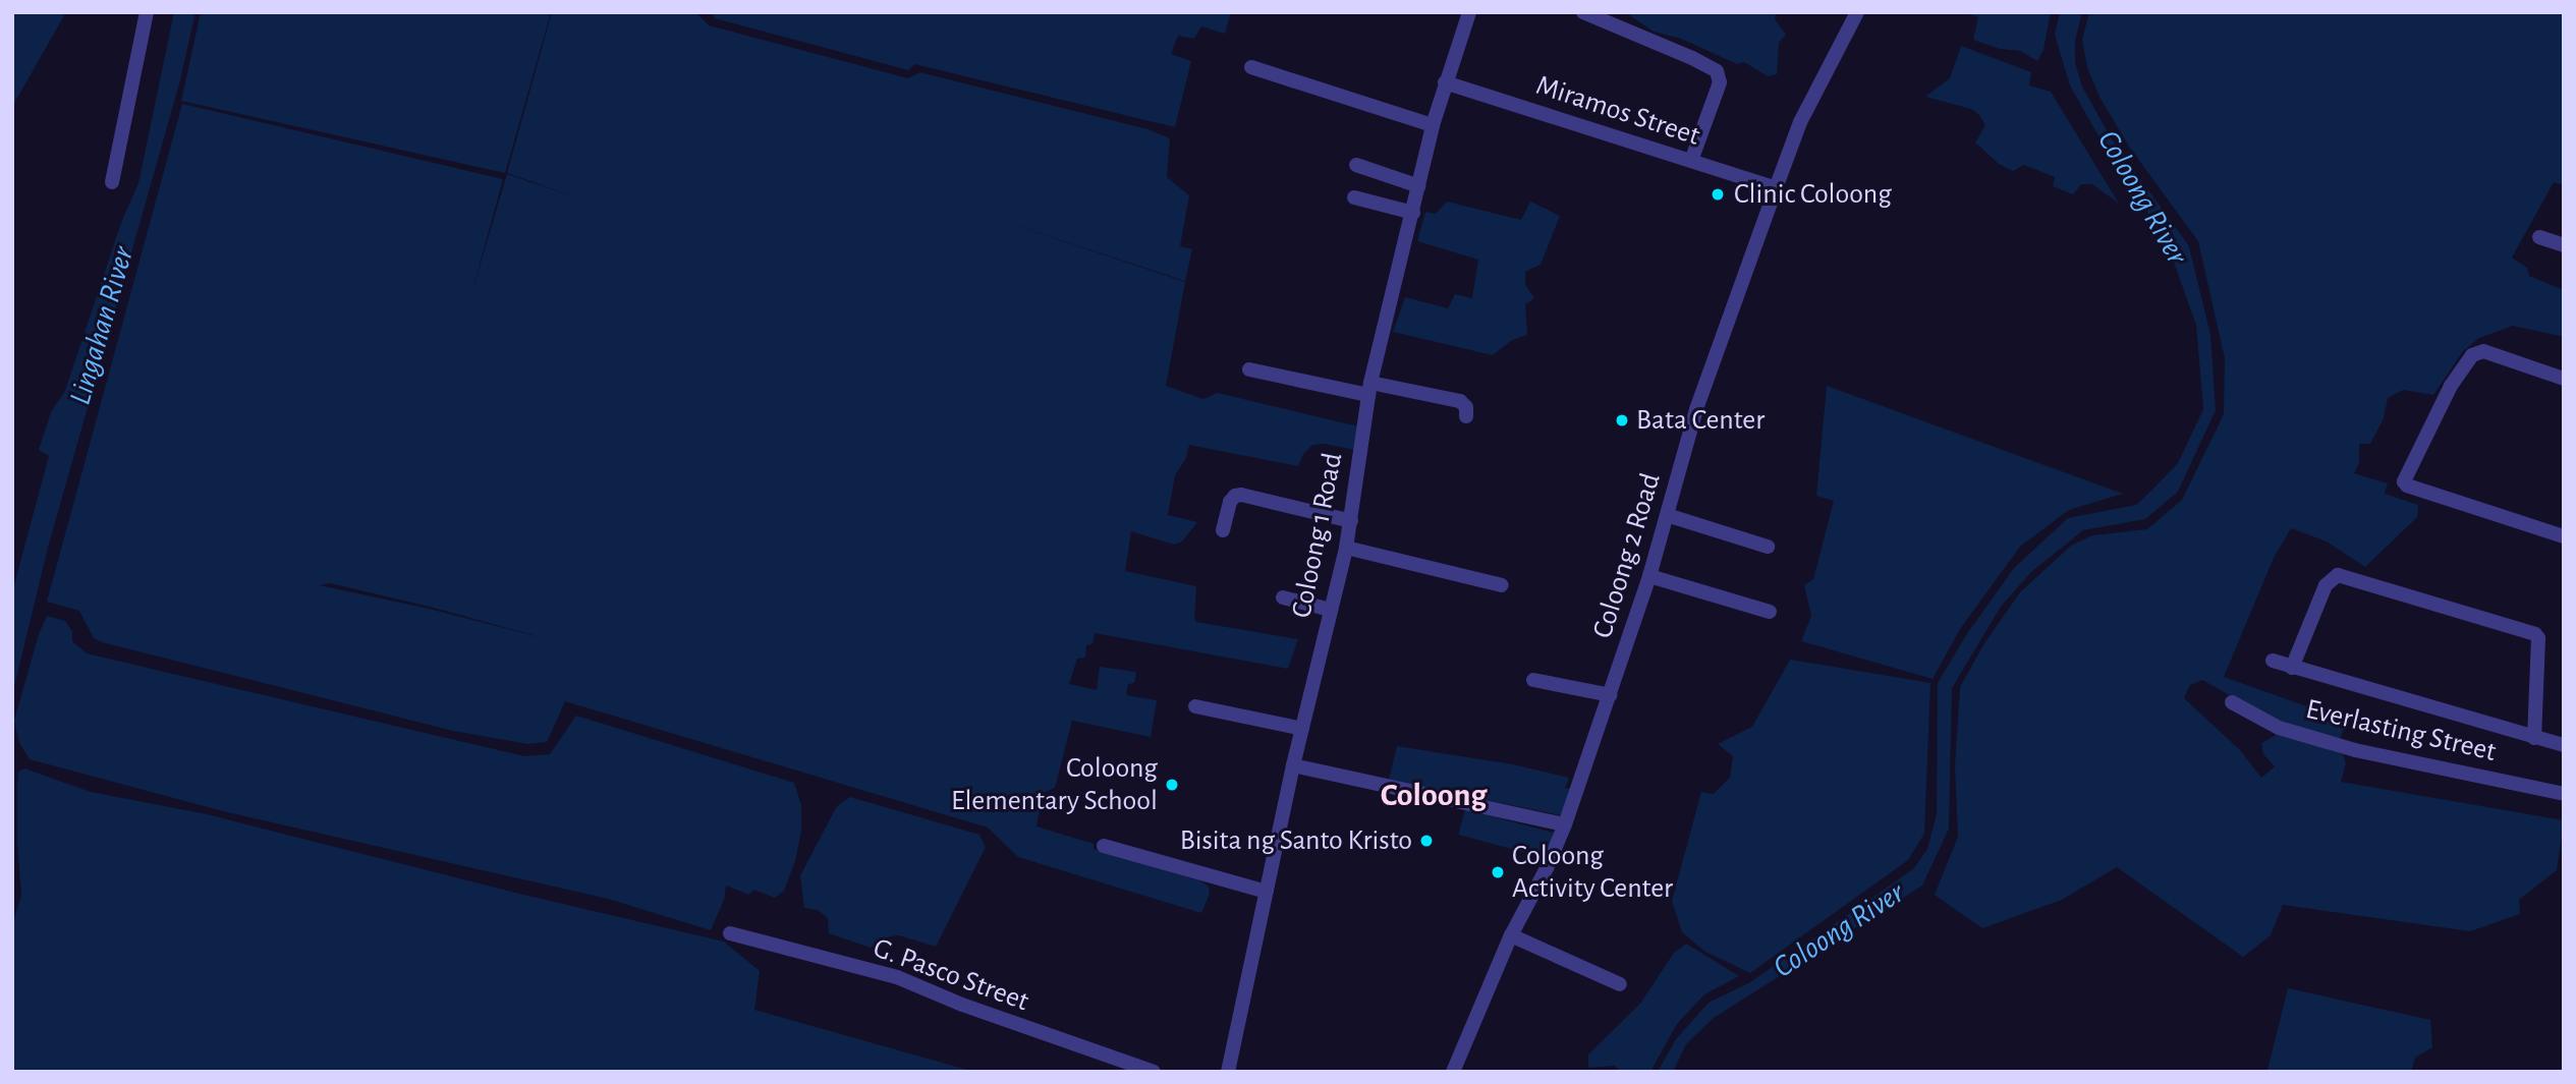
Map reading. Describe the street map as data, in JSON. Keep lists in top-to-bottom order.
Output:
{
  "streets": {
    "street": [
      "Miramos Street",
      "Coloong 1 Road",
      "Coloong 2 Road",
      "Everlasting Street",
      "G. Pasco Street"
    ]
  },
  "crossings": [
    ["Miramos Street", "Coloong 1 Road"],
    ["Miramos Street", "Coloong 2 Road"]
  ],
  "districts": ["Coloong"],
  "water": ["Coloong River", "Lingahan River"],
  "places": [
    "Clinic Coloong",
    "Bata Center",
    "Coloong Elementary School",
    "Bisita ng Santo Kristo",
    "Coloong Activity Center"
  ]
}
